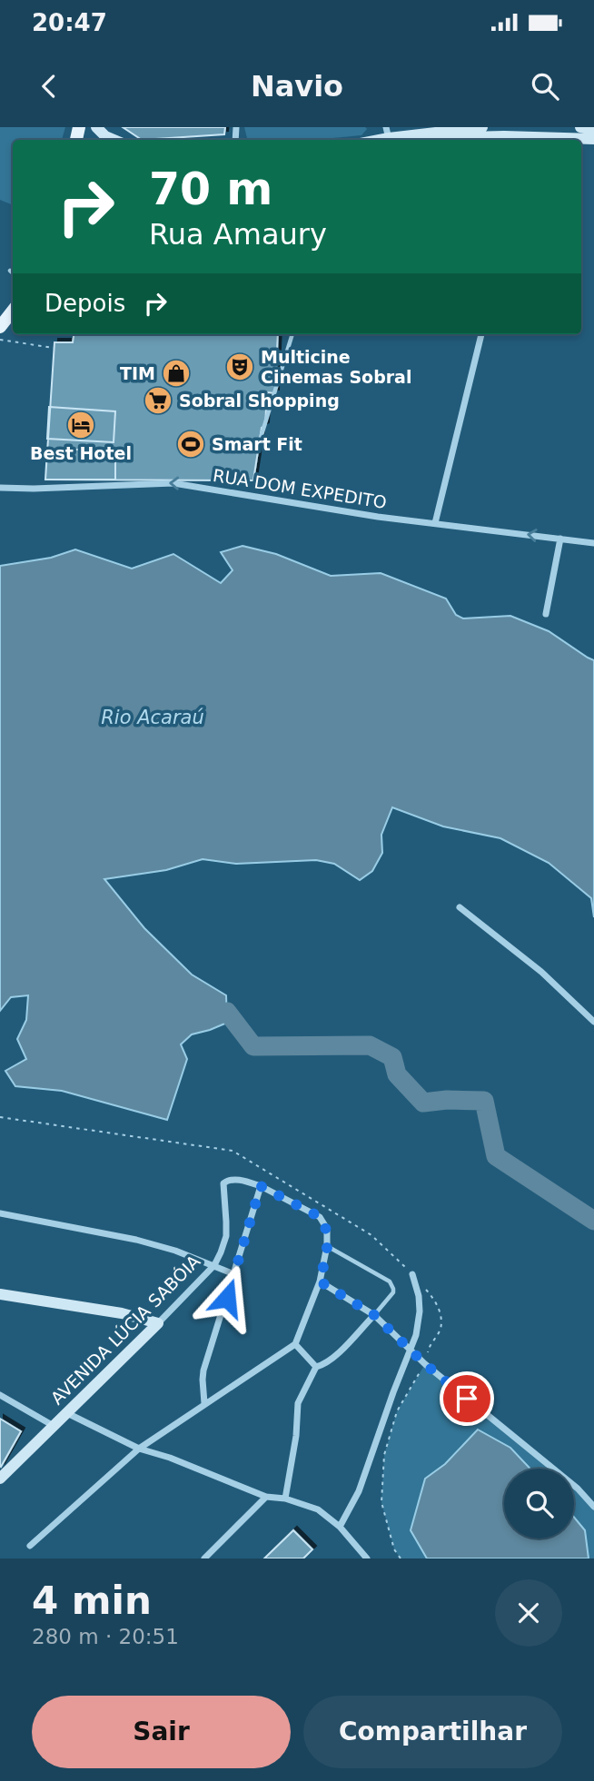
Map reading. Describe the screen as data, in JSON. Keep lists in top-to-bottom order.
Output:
{
  "streets": {
    "street": ["RUA DOM EXPEDITO", "AVENIDA LÚCIA SABÓIA"]
  },
  "one_way": ["RUA DOM EXPEDITO"],
  "water": ["Rio Acaraú"],
  "places": {
    "theatre": ["Multicine Cinemas Sobral"],
    "shop": ["TIM"],
    "supermarket": ["Sobral Shopping"],
    "hotel": ["Best Hotel"],
    "sports": ["Smart Fit"]
  },
  "page": {
    "status": "20:47",
    "header": "Navio",
    "turn": ["70 m", "Rua Amaury"],
    "then": "Depois",
    "heading": ["4 min", "280 m · 20:51"],
    "buttons": ["Sair", "Compartilhar"]
  }
}
